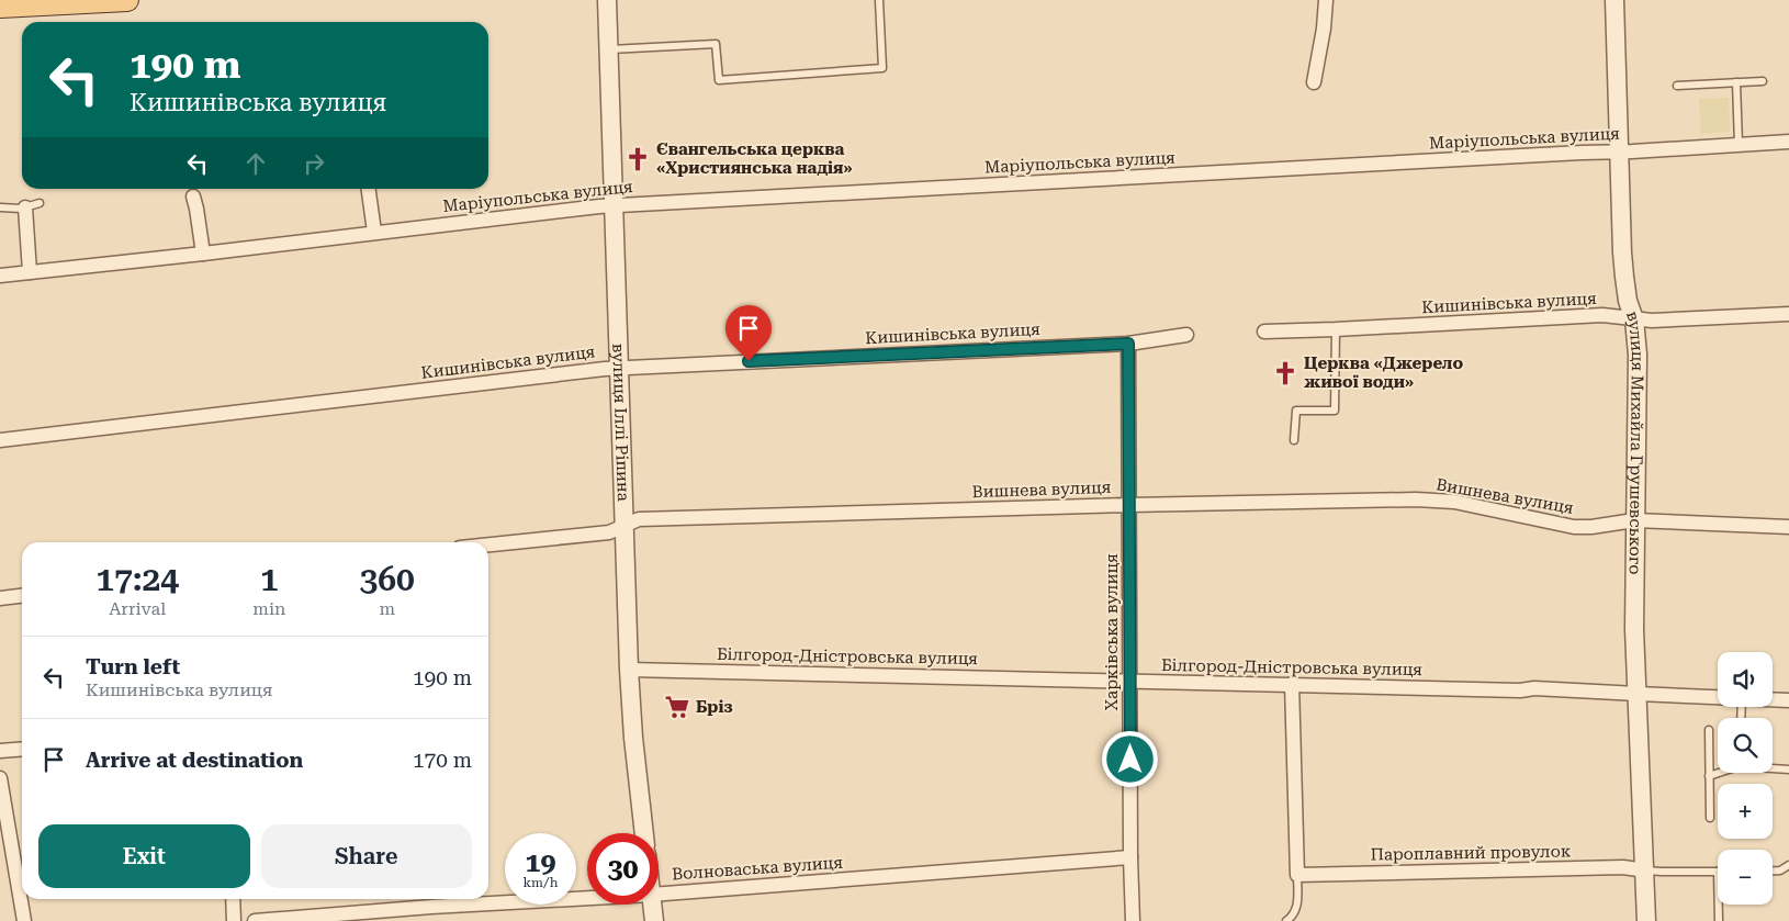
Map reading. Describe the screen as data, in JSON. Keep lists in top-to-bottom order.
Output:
{
  "streets": {
    "street": [
      "Маріупольська вулиця",
      "Кишинівська вулиця",
      "вулиця Іллі Ріпина",
      "вулиця Михайла Грушевського",
      "Вишнева вулиця",
      "Харківська вулиця",
      "Білгород-Дністровська вулиця",
      "Пароплавний провулок",
      "Волноваська вулиця"
    ]
  },
  "crossings": [
    ["Маріупольська вулиця", "вулиця Іллі Ріпина"],
    ["Маріупольська вулиця", "вулиця Михайла Грушевського"],
    ["Кишинівська вулиця", "вулиця Іллі Ріпина"],
    ["Кишинівська вулиця", "вулиця Михайла Грушевського"],
    ["Кишинівська вулиця", "Харківська вулиця"],
    ["вулиця Іллі Ріпина", "Вишнева вулиця"],
    ["вулиця Іллі Ріпина", "Білгород-Дністровська вулиця"],
    ["вулиця Михайла Грушевського", "Вишнева вулиця"],
    ["вулиця Михайла Грушевського", "Білгород-Дністровська вулиця"],
    ["вулиця Михайла Грушевського", "Пароплавний провулок"],
    ["Вишнева вулиця", "Харківська вулиця"],
    ["Харківська вулиця", "Білгород-Дністровська вулиця"],
    ["Харківська вулиця", "Волноваська вулиця"]
  ],
  "places": {
    "church": ["Євангельська церква «Християнська надія»", "Церква «Джерело живої води»"],
    "supermarket": ["Бріз"]
  },
  "page": {
    "turn": ["190 m", "Кишинівська вулиця"],
    "eta": [
      "17:24",
      "Arrival",
      "1",
      "min",
      "360",
      "m"
    ],
    "list": [
      {
        "name": "Turn left",
        "note": "Кишинівська вулиця",
        "value": "190 m"
      },
      {
        "name": "Arrive at destination",
        "value": "170 m"
      }
    ],
    "map_buttons": ["+", "−"],
    "buttons": ["Exit", "Share"],
    "speed": "19 km/h",
    "limit": "30"
  }
}
